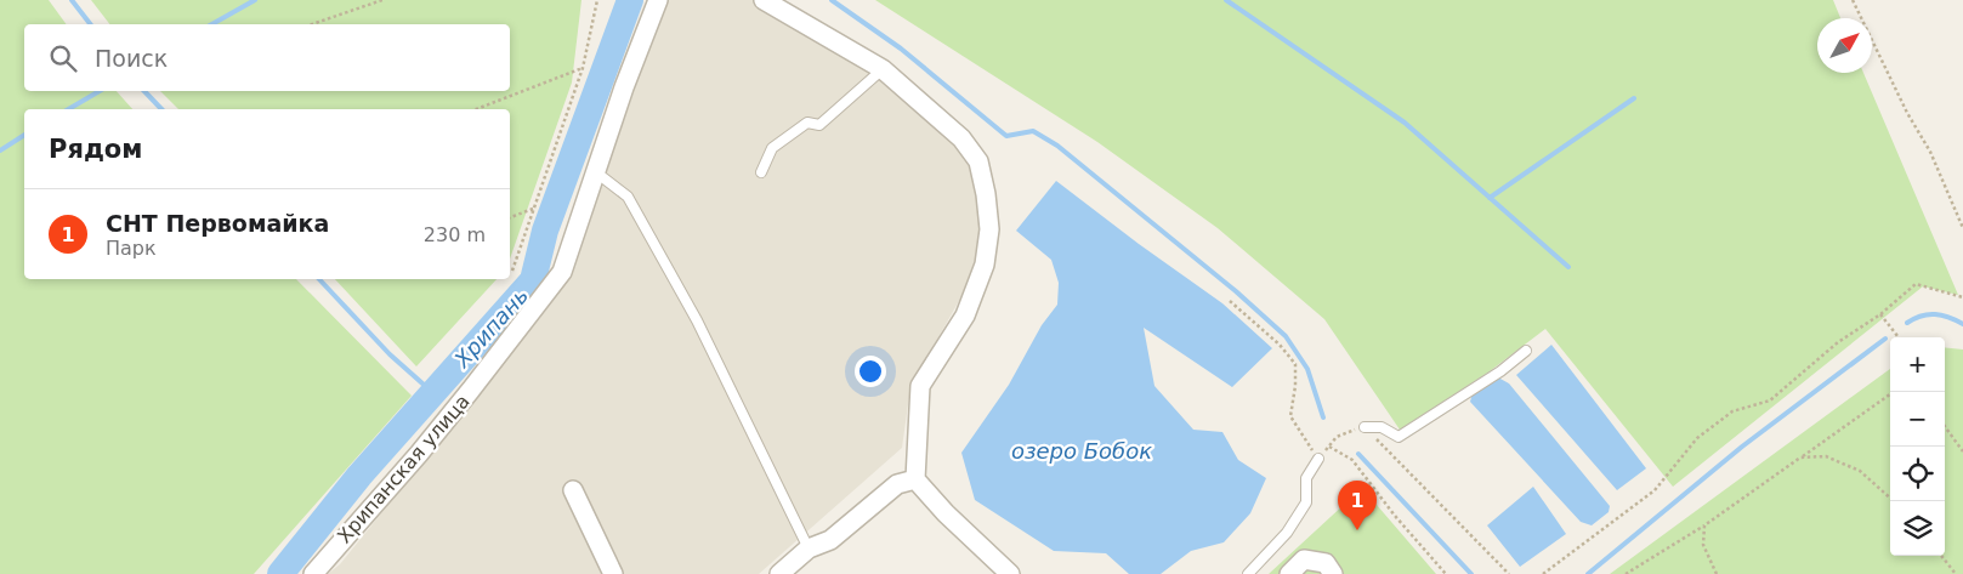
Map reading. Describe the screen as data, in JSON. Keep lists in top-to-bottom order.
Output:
{
  "streets": {
    "street": ["Хрипанская улица"]
  },
  "water": ["Хрипань", "озеро Бобок"],
  "north": "top right",
  "page": {
    "search": "Поиск",
    "heading": "Рядом",
    "list": [
      {
        "mark": "1",
        "name": "СНТ Первомайка",
        "note": "Парк",
        "value": "230 m"
      }
    ],
    "map_buttons": ["+", "−"],
    "pins": "1"
  }
}
